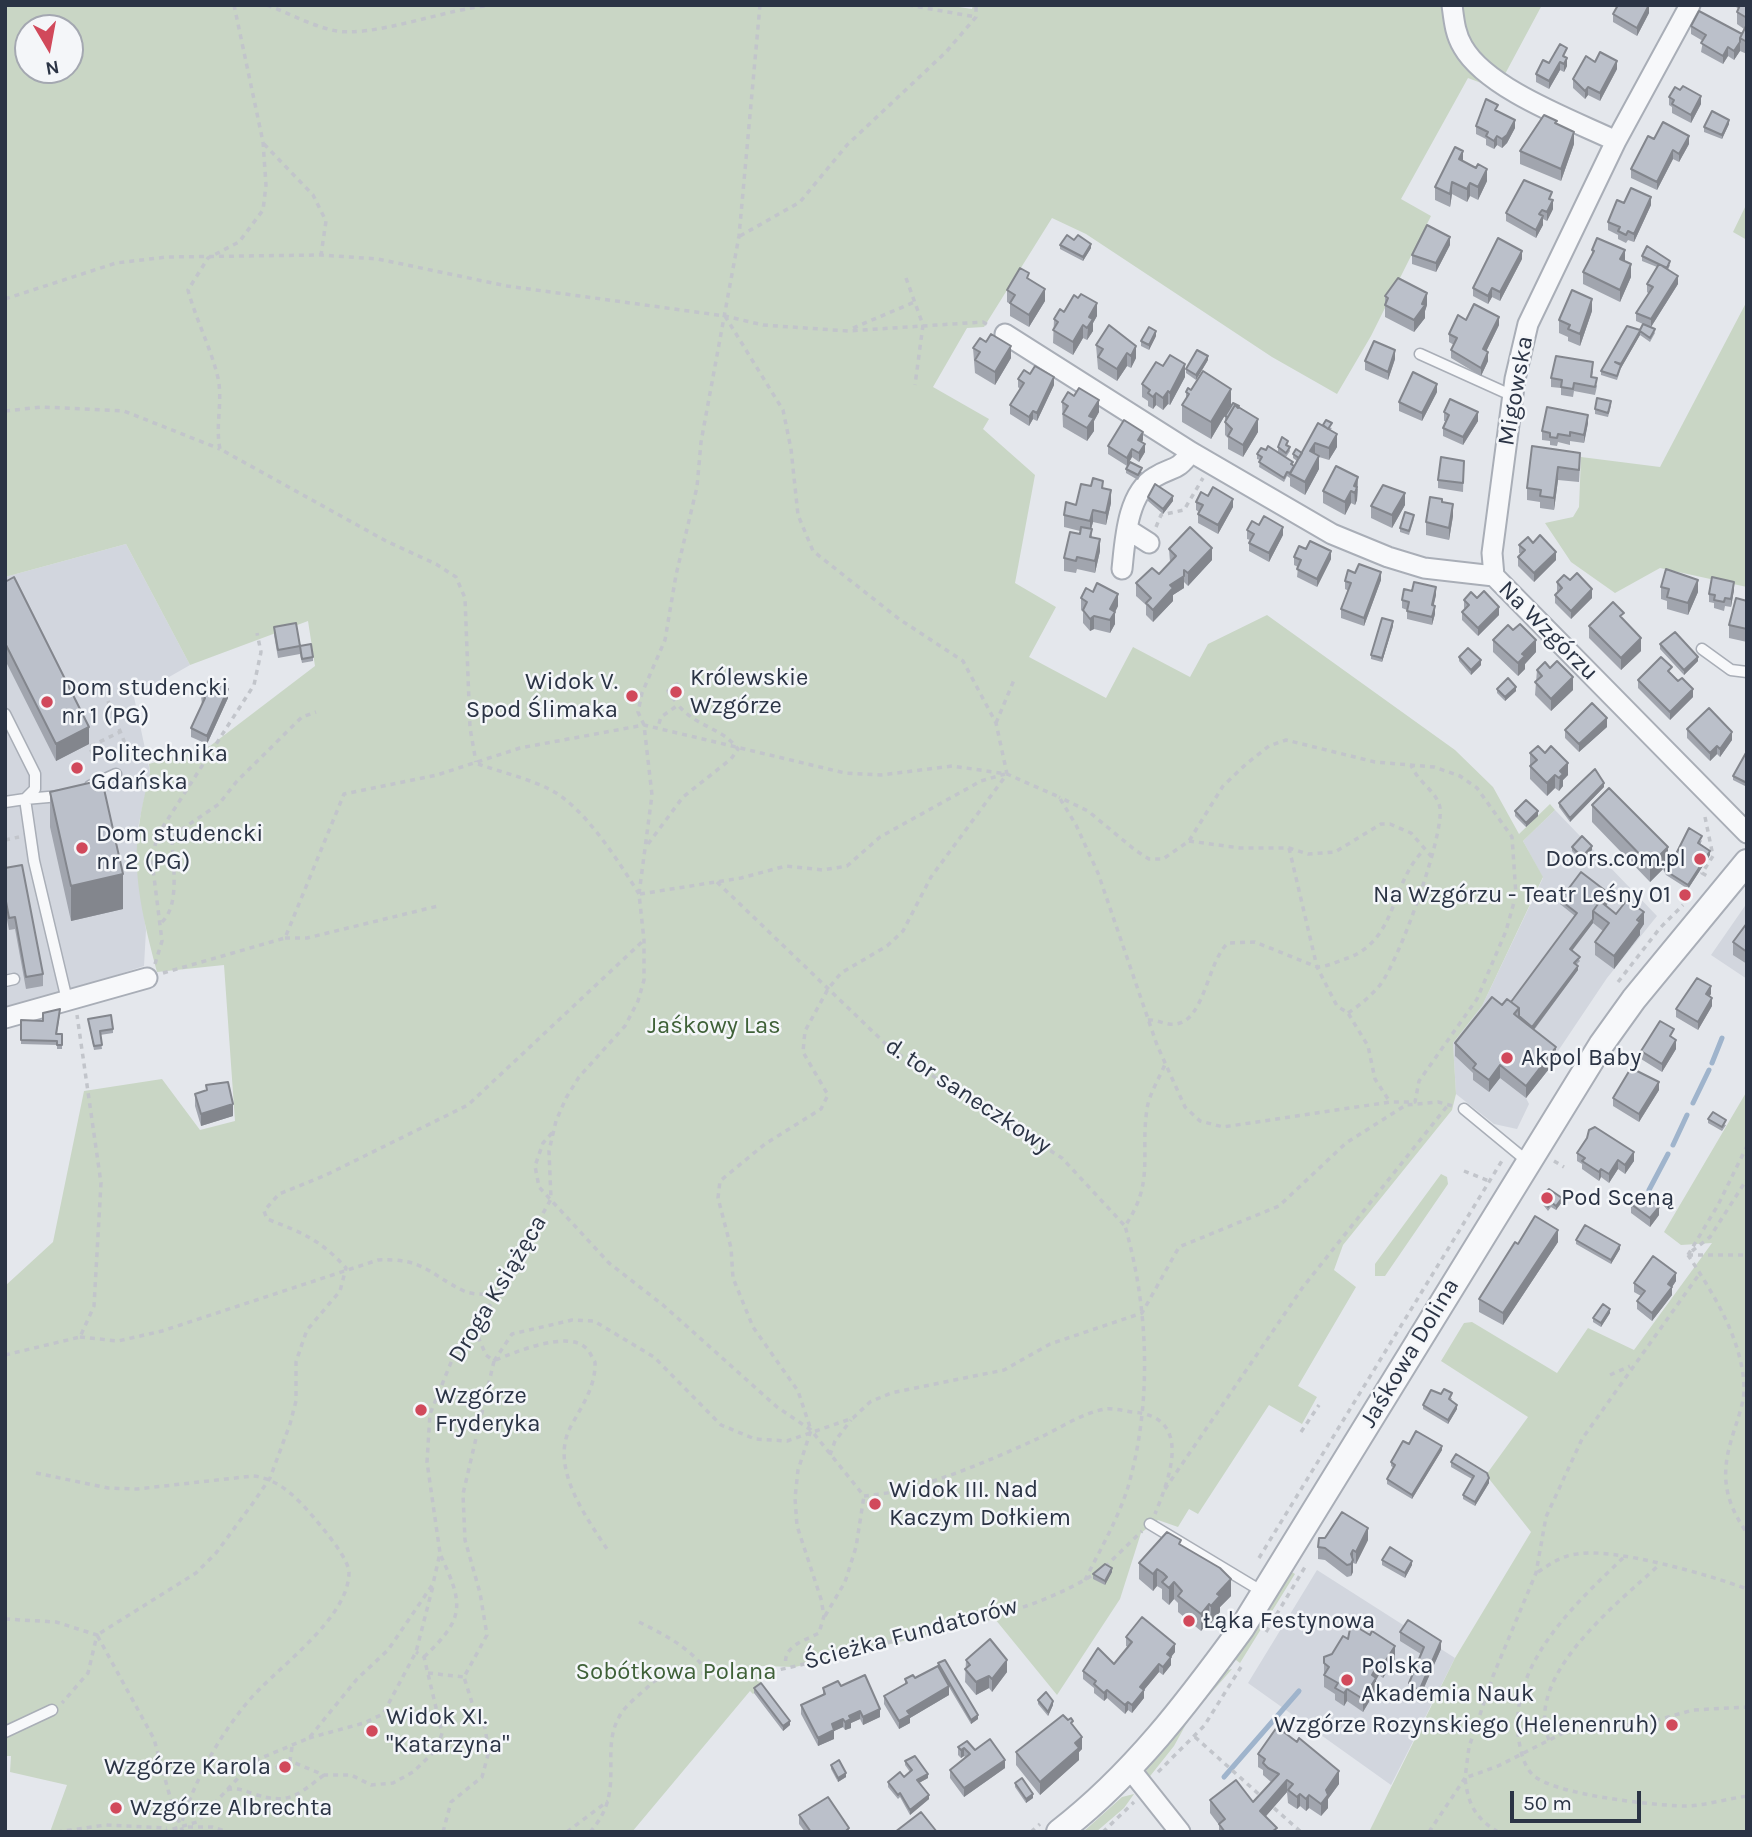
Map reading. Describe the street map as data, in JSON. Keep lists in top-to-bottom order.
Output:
{
  "streets": {
    "street": ["Migowska", "Na Wzgórzu", "Jaśkowa Dolina"],
    "path": ["d. tor saneczkowy", "Droga Książęca", "Ścieżka Fundatorów"]
  },
  "crossings": [
    ["Migowska", "Na Wzgórzu"]
  ],
  "parks": ["Jaśkowy Las", "Sobótkowa Polana"],
  "places": [
    "Królewskie Wzgórze",
    "Widok V. Spod Ślimaka",
    "Dom studencki nr 1 (PG)",
    "Politechnika Gdańska",
    "Dom studencki nr 2 (PG)",
    "Doors.com.pl",
    "Na Wzgórzu - Teatr Leśny 01",
    "Akpol Baby",
    "Pod Sceną",
    "Wzgórze Fryderyka",
    "Widok III. Nad Kaczym Dołkiem",
    "Łąka Festynowa",
    "Polska Akademia Nauk",
    "Wzgórze Rozynskiego (Helenenruh)",
    "Widok XI. \"Katarzyna\"",
    "Wzgórze Karola",
    "Wzgórze Albrechta"
  ],
  "scale_bar": "50 m",
  "north": "bottom"
}
